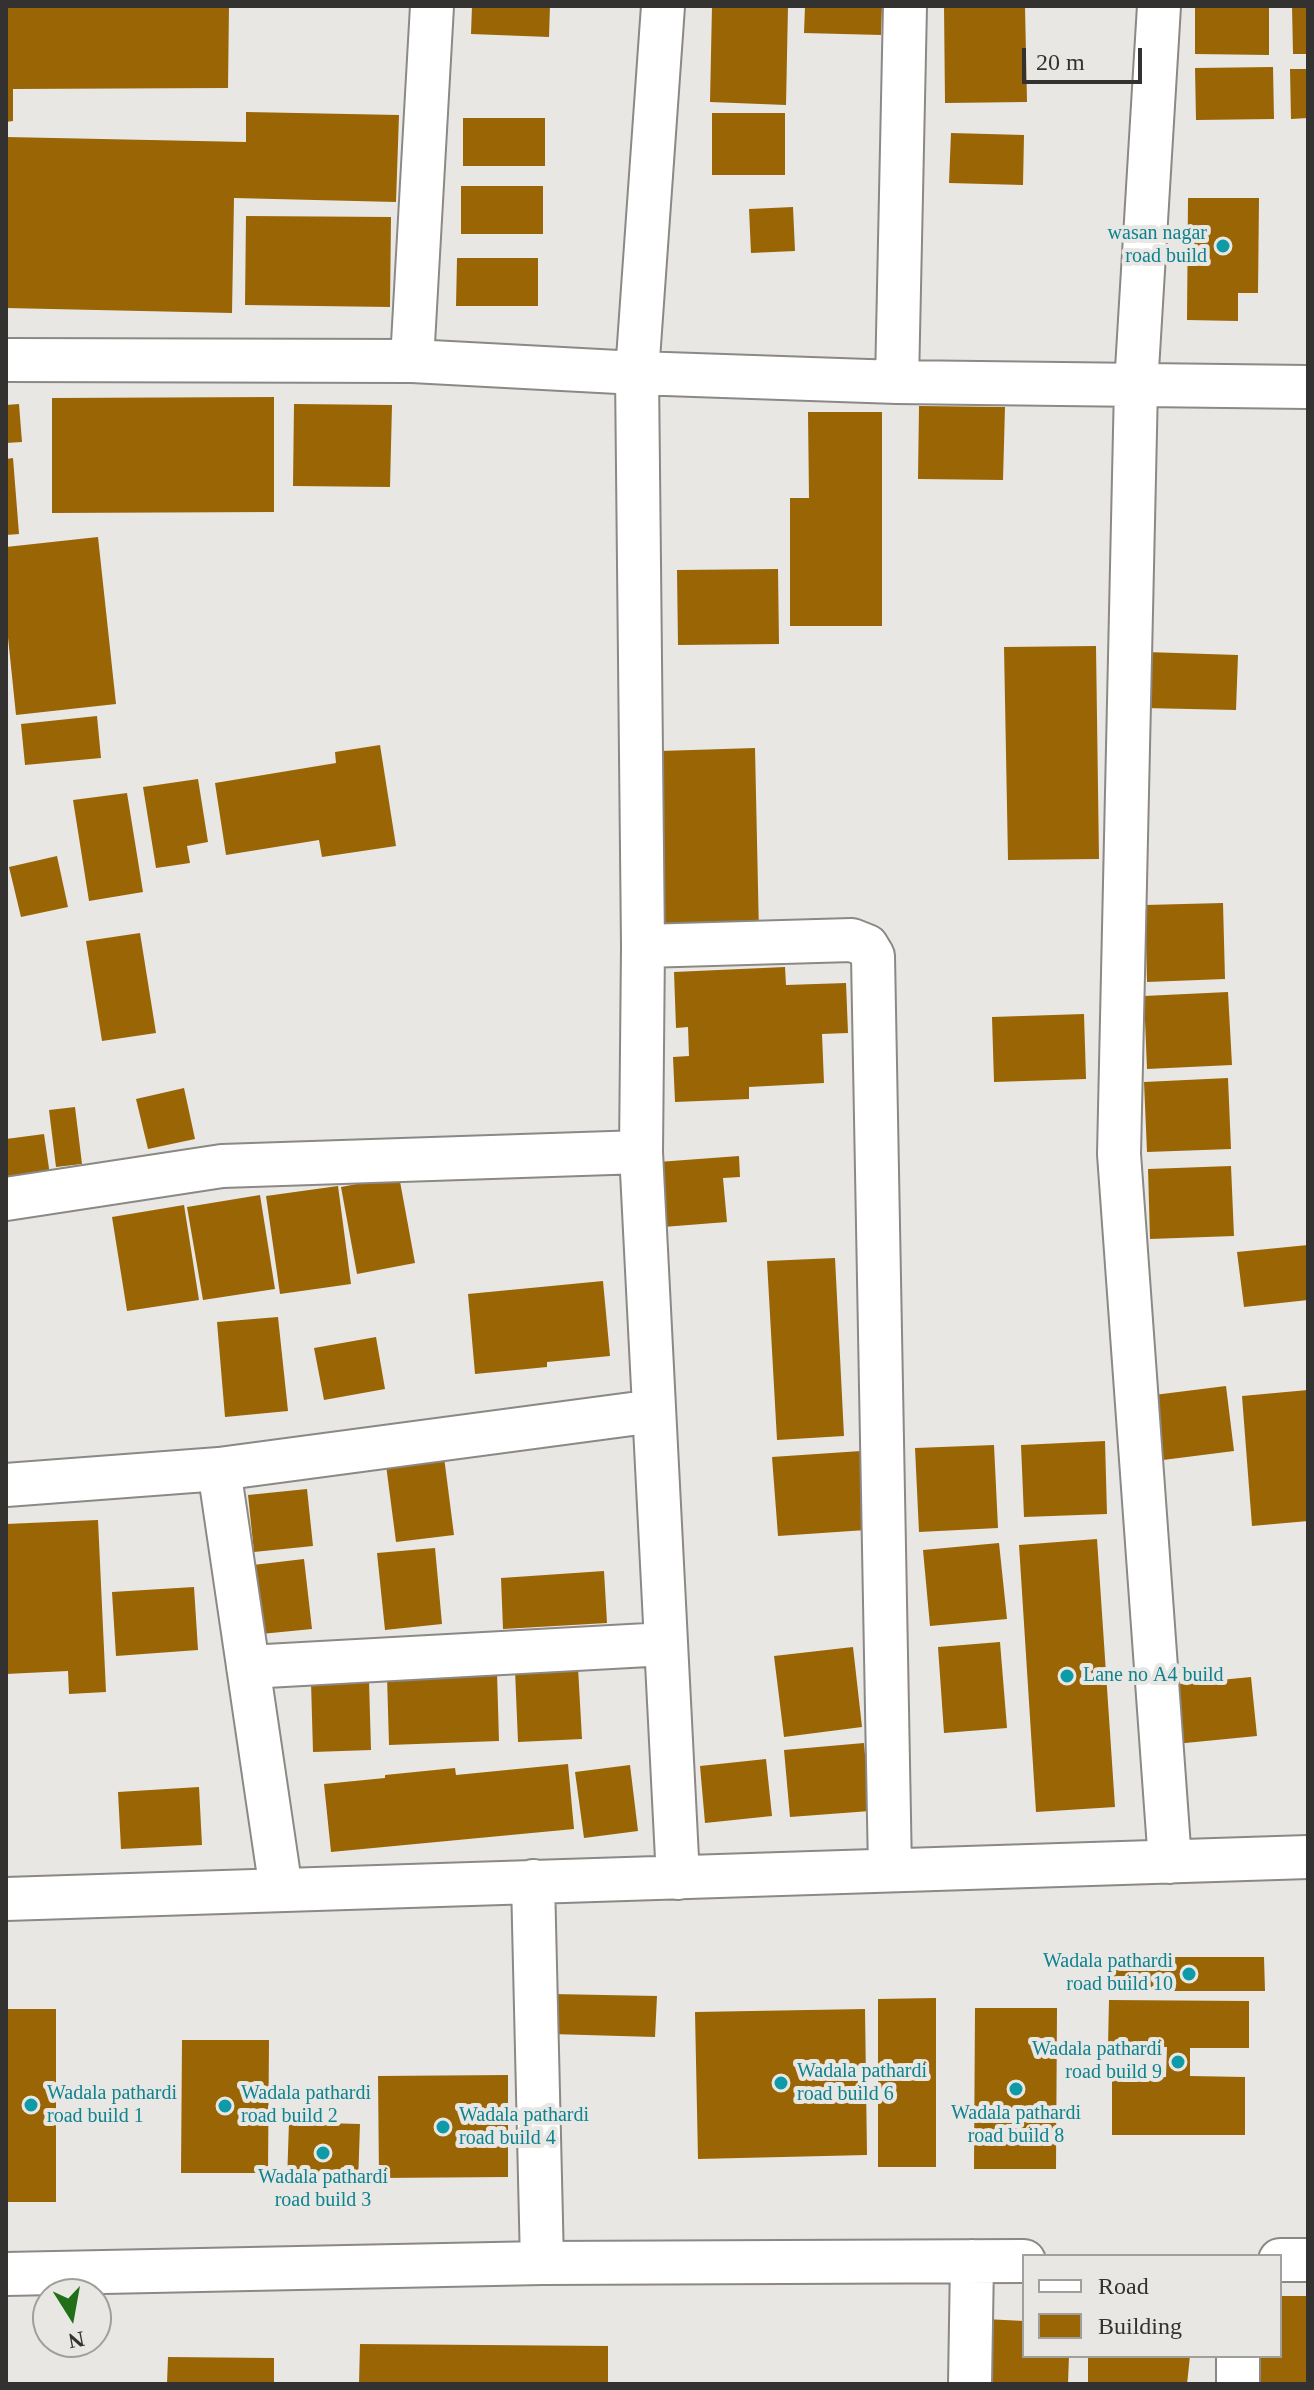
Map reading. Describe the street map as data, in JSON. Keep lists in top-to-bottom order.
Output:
{
  "places": [
    "wasan nagar road build",
    "Lane no A4 build",
    "Wadala pathardi road build 10",
    "Wadala pathardi road build 9",
    "Wadala pathardi road build 6",
    "Wadala pathardi road build 8",
    "Wadala pathardi road build 1",
    "Wadala pathardi road build 2",
    "Wadala pathardi road build 4",
    "Wadala pathardi road build 3"
  ],
  "legend": ["Road", "Building"],
  "scale_bar": "20 m",
  "north": "bottom"
}
